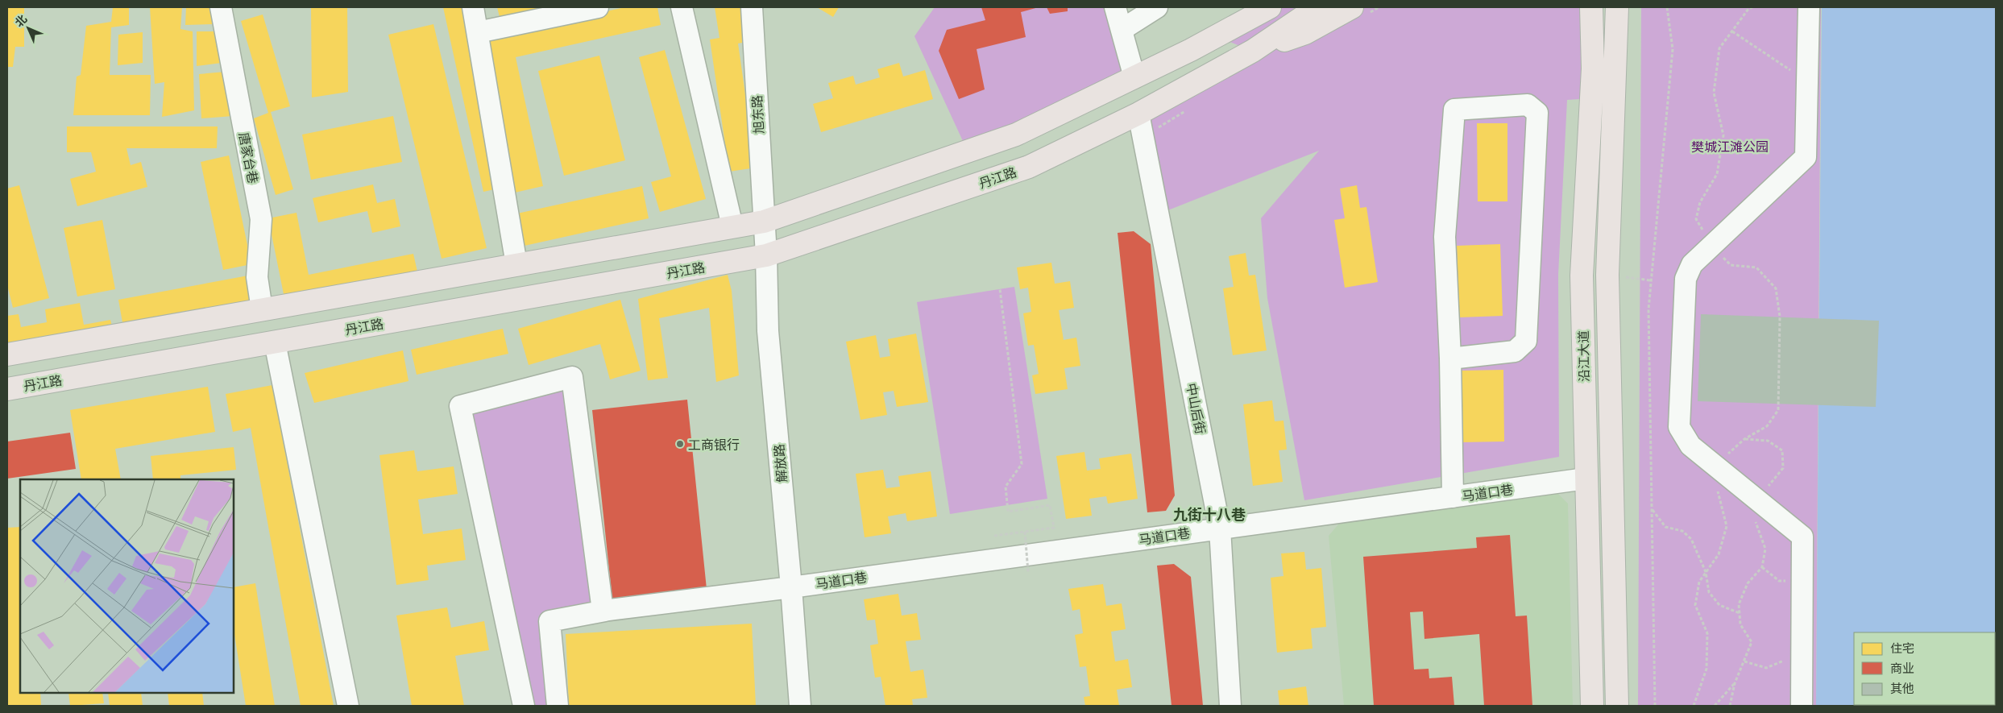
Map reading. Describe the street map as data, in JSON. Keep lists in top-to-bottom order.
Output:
{
  "streets": {
    "main road": ["丹江路", "沿江大道"],
    "street": [
      "旭东路",
      "唐家台巷",
      "中山后街",
      "解放路",
      "马道口巷"
    ]
  },
  "crossings": [
    ["旭东路", "解放路"],
    ["丹江路", "中山后街"],
    ["丹江路", "解放路"],
    ["沿江大道", "马道口巷"],
    ["中山后街", "马道口巷"],
    ["解放路", "马道口巷"]
  ],
  "districts": ["九街十八巷"],
  "parks": ["樊城江滩公园"],
  "places": ["工商银行"],
  "legend": ["住宅", "商业", "其他"],
  "north": "top left"
}
